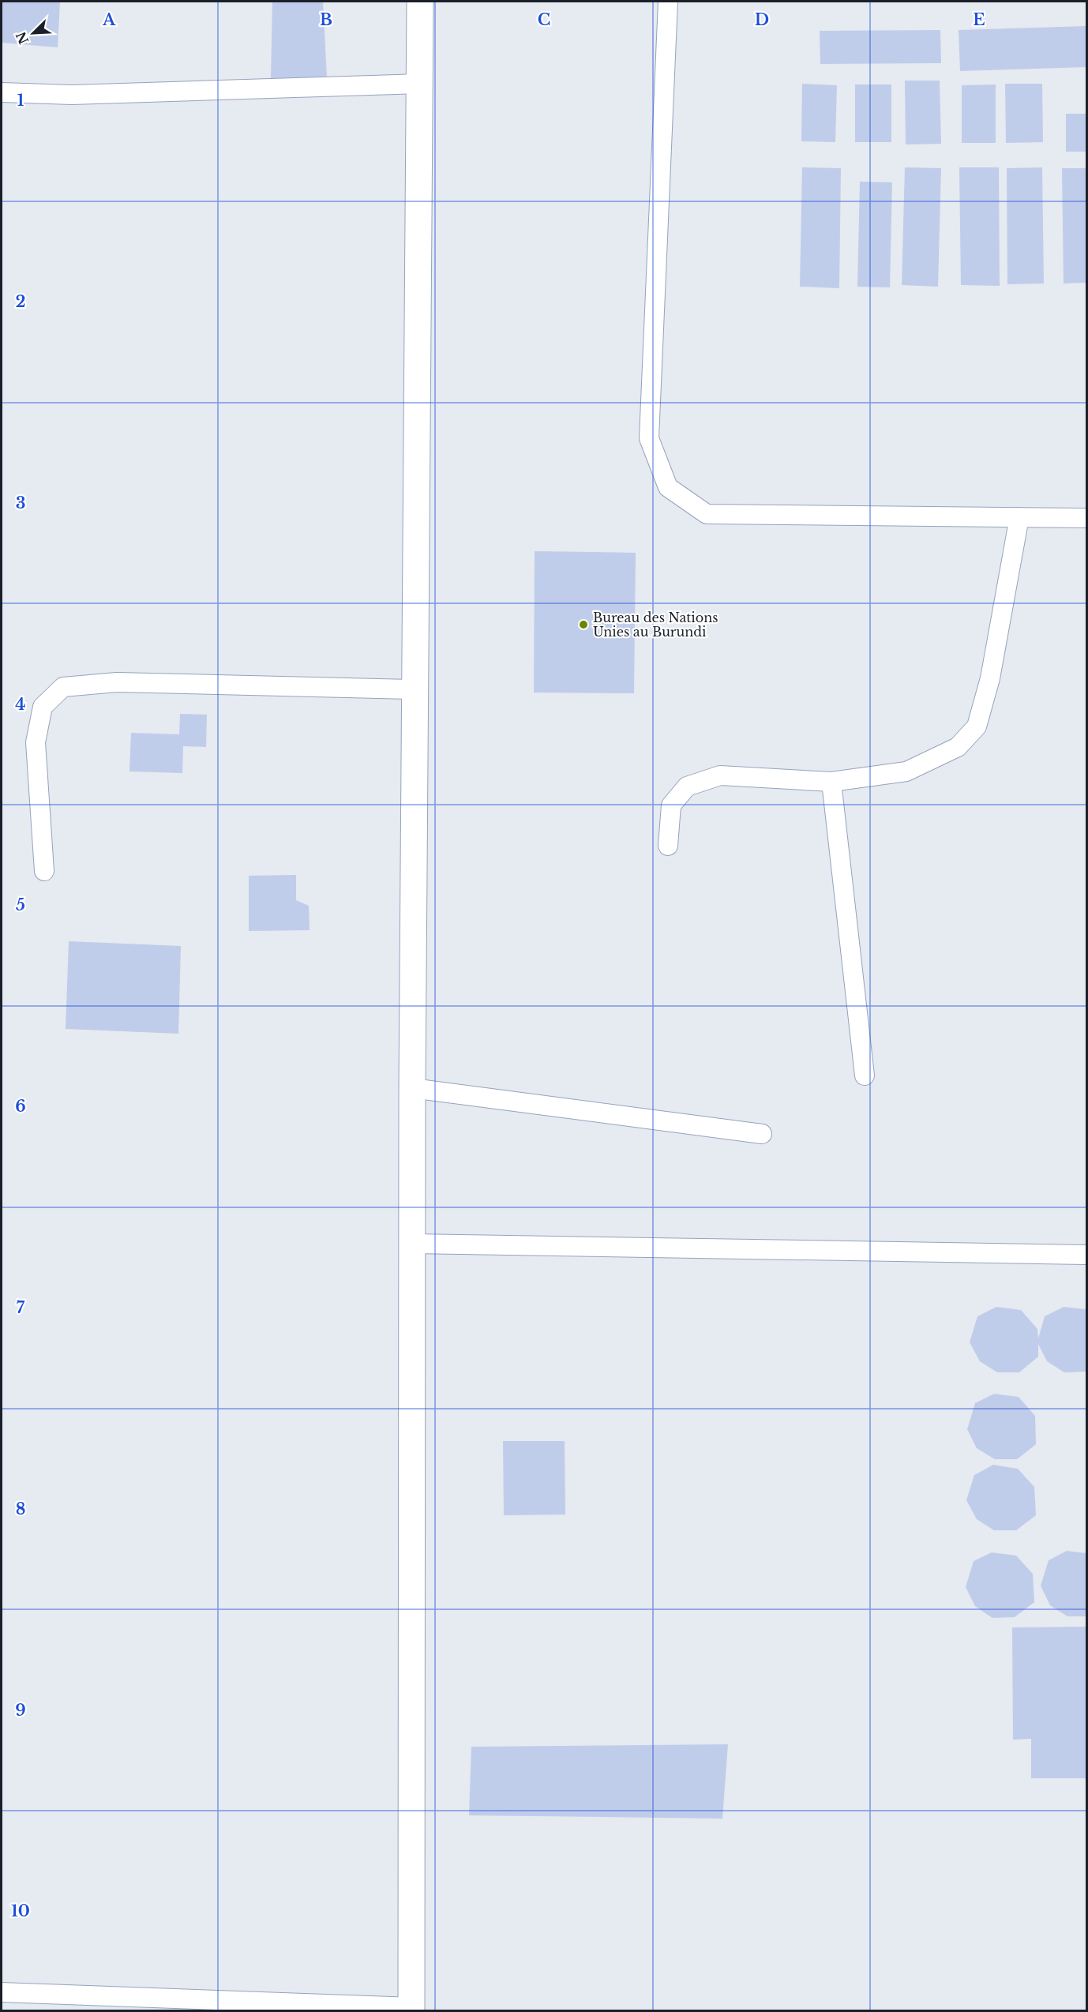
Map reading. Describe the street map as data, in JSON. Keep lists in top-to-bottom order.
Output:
{
  "places": ["Bureau des Nations Unies au Burundi"],
  "north": "bottom left",
  "grid": {
    "columns": [
      "A",
      "B",
      "C",
      "D",
      "E"
    ],
    "rows": [
      "1",
      "2",
      "3",
      "4",
      "5",
      "6",
      "7",
      "8",
      "9",
      "10"
    ]
  }
}
